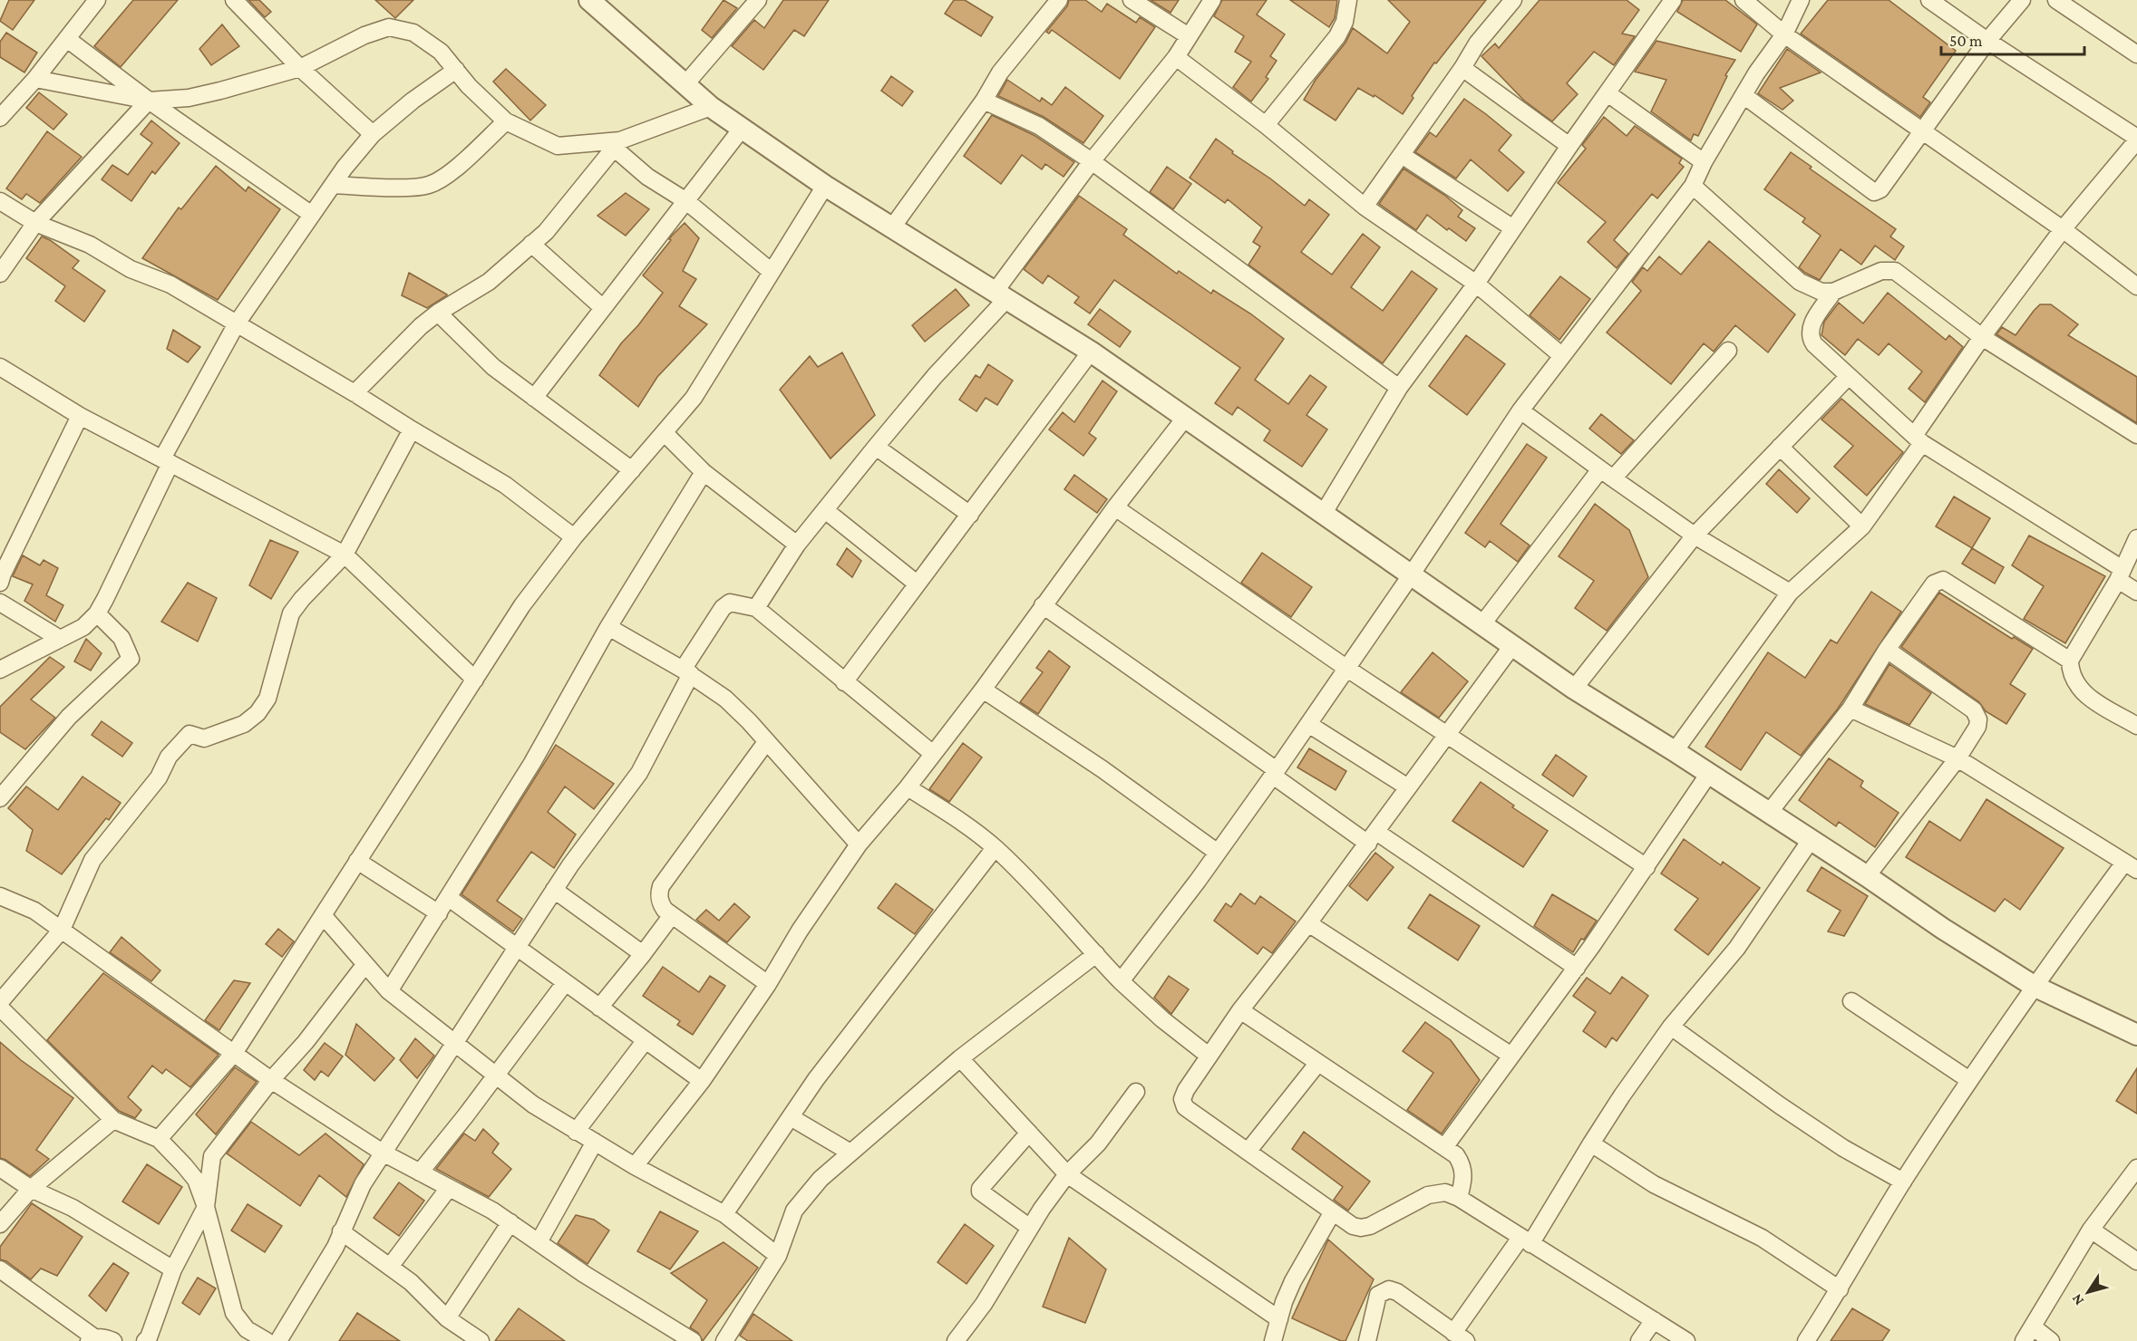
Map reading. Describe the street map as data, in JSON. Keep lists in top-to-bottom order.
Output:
{
  "scale_bar": "50 m",
  "north": "bottom left"
}
